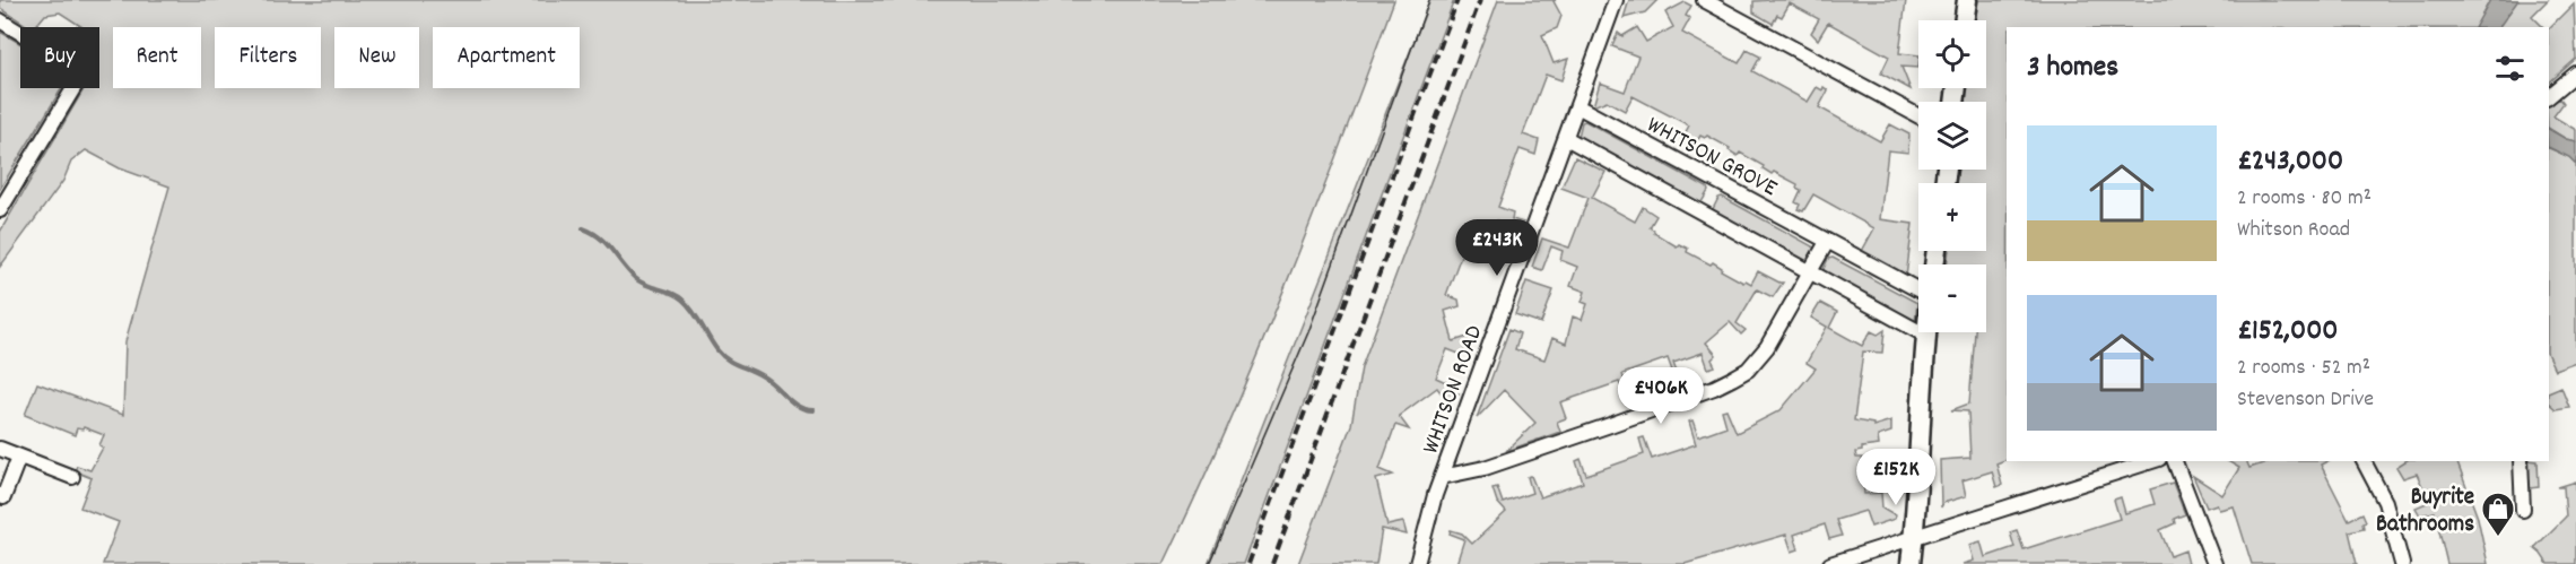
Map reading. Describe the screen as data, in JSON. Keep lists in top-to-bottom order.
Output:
{
  "streets": {
    "street": ["WHITSON GROVE", "WHITSON ROAD"]
  },
  "crossings": [
    ["WHITSON GROVE", "WHITSON ROAD"]
  ],
  "places": {
    "shop": ["Buyrite Bathrooms"]
  },
  "page": {
    "map_buttons": ["+", "−"],
    "chip": [
      "Buy",
      "Rent",
      "Filters",
      "New",
      "Apartment"
    ],
    "heading": "3 homes",
    "list": [
      {
        "name": "£243,000",
        "note": "2 rooms · 80 m² · Whitson Road"
      },
      {
        "name": "£152,000",
        "note": "2 rooms · 52 m² · Stevenson Drive"
      }
    ],
    "price": ["£243K", "£406K", "£152K"]
  }
}
